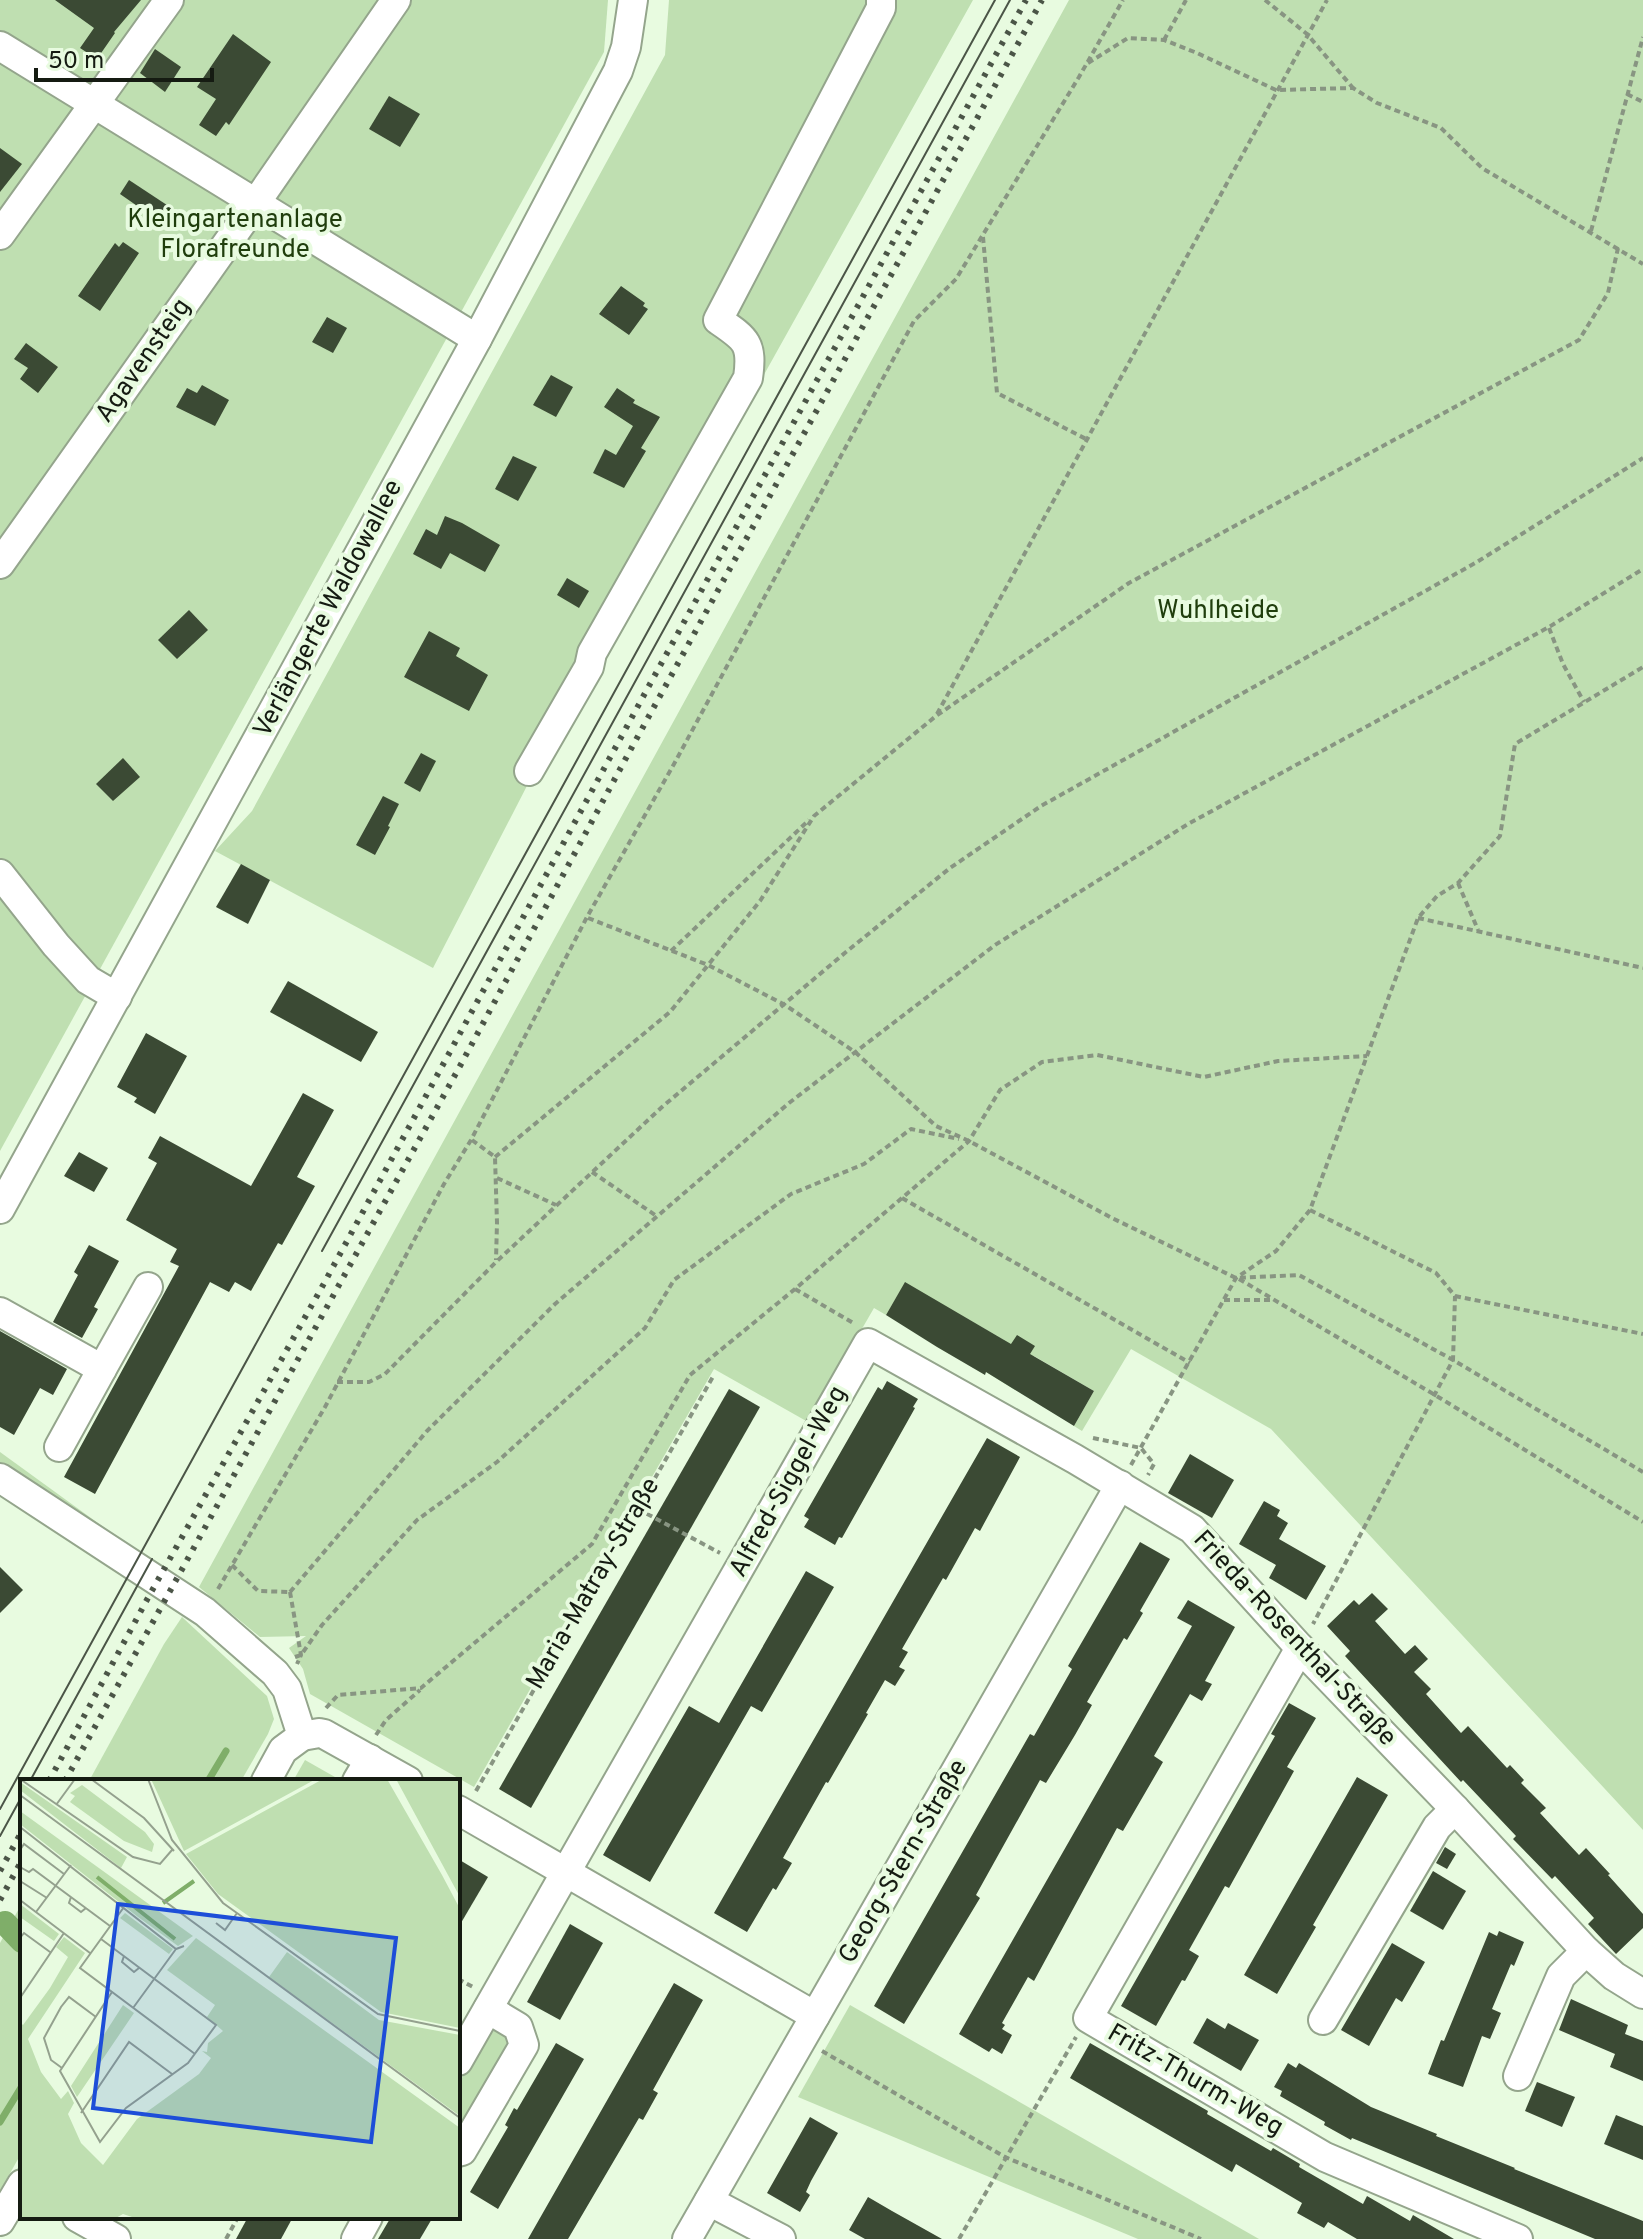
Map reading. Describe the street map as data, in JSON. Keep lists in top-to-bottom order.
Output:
{
  "streets": {
    "street": [
      "Agavensteig",
      "Verlängerte Waldowallee",
      "Alfred-Siggel-Weg",
      "Frieda-Rosenthal-Straße",
      "Georg-Stern-Straße",
      "Fritz-Thurm-Weg"
    ],
    "path": ["Maria-Matray-Straße"]
  },
  "crossings": [
    ["Frieda-Rosenthal-Straße", "Georg-Stern-Straße"],
    ["Frieda-Rosenthal-Straße", "Fritz-Thurm-Weg"]
  ],
  "parks": ["Kleingartenanlage Florafreunde", "Wuhlheide"],
  "scale_bar": "50 m"
}
